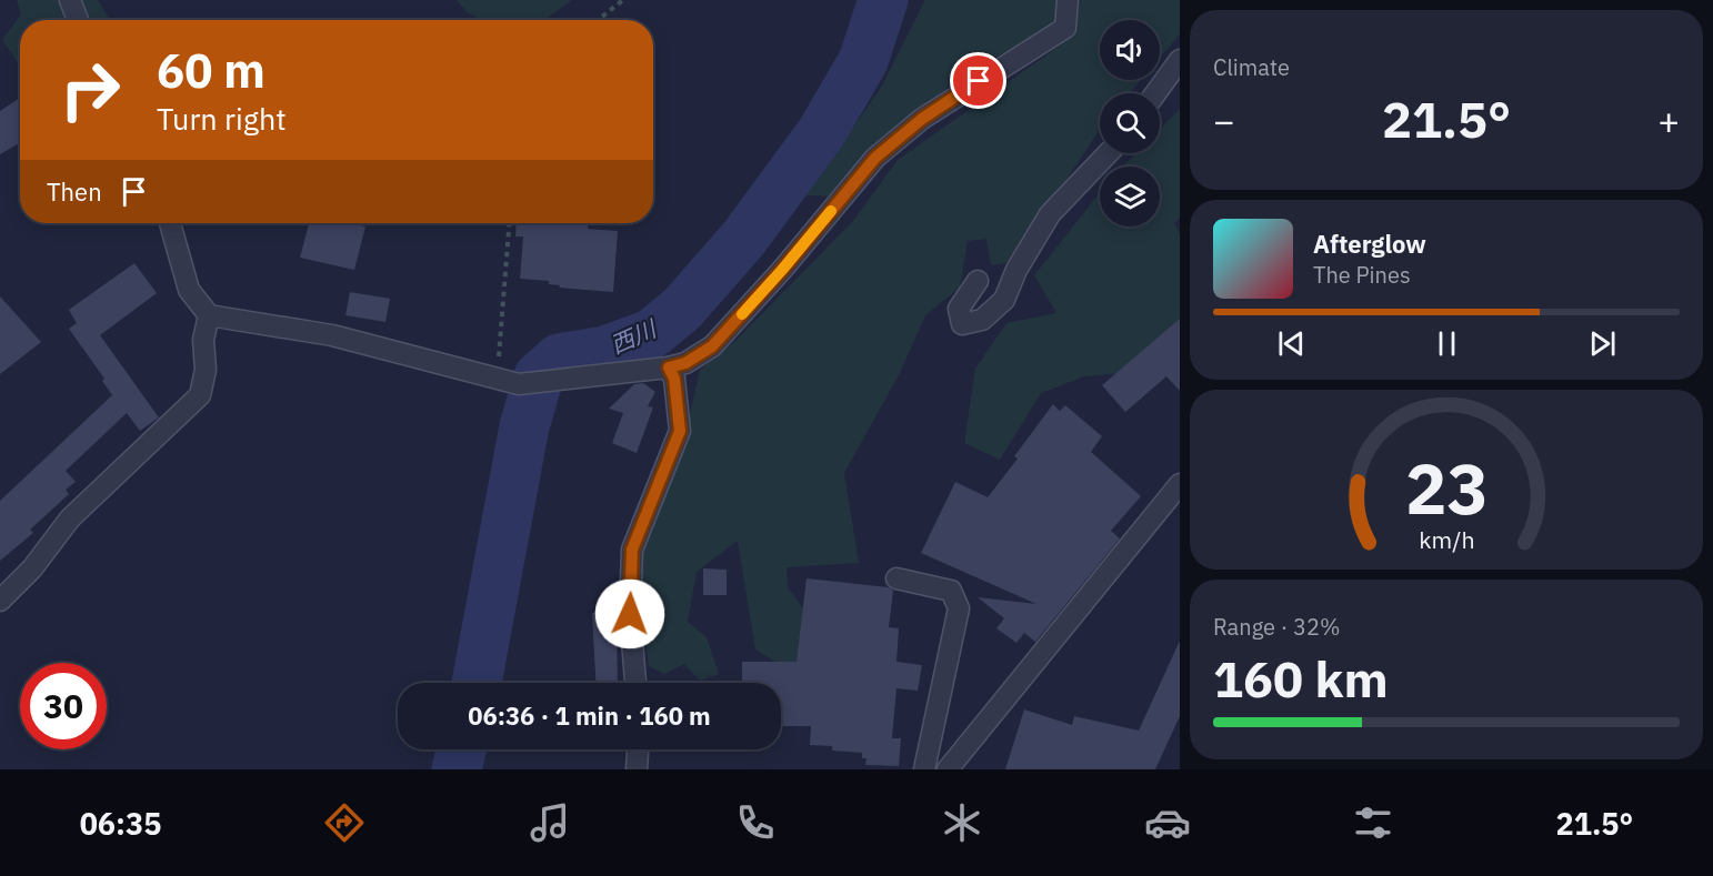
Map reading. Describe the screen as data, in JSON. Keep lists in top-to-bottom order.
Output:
{
  "water": ["西川"],
  "page": {
    "tile": [
      "Climate",
      ["Range · 32%", "160 km"]
    ],
    "turn": ["60 m", "Turn right"],
    "heat": ["−", "21.5°", "+"],
    "then": "Then",
    "song": ["Afterglow", "The Pines"],
    "limit": "30",
    "trip": "06:36 · 1 min · 160 m",
    "tabs": ["06:35", "21.5°"],
    "gauge": ["23", "km/h"]
  }
}
